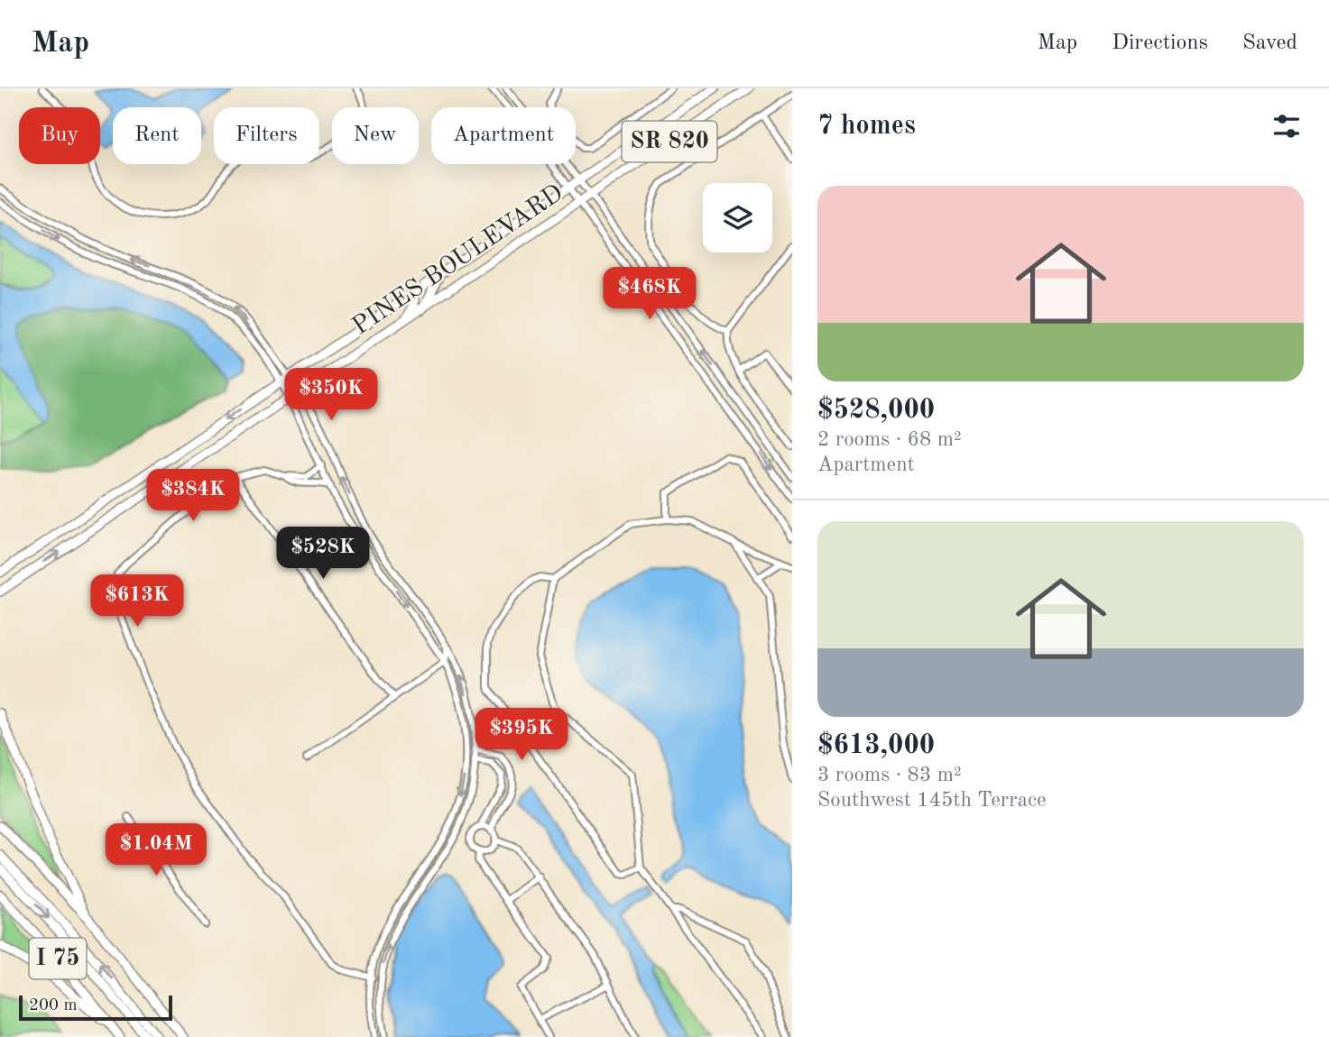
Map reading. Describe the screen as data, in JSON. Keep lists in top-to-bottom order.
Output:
{
  "streets": {
    "highway": ["SR 820", "PINES BOULEVARD", "I 75"]
  },
  "scale_bar": "200 m",
  "page": {
    "header": "Map",
    "nav": ["Map", "Directions", "Saved"],
    "heading": "7 homes",
    "chip": [
      "Buy",
      "Rent",
      "Filters",
      "New",
      "Apartment"
    ],
    "list": [
      {
        "name": "$528,000",
        "note": "2 rooms · 68 m² · Apartment"
      },
      {
        "name": "$613,000",
        "note": "3 rooms · 83 m² · Southwest 145th Terrace"
      }
    ],
    "price": [
      "$468K",
      "$350K",
      "$384K",
      "$528K",
      "$613K",
      "$395K",
      "$1.04M"
    ],
    "scale": "200 m"
  }
}
